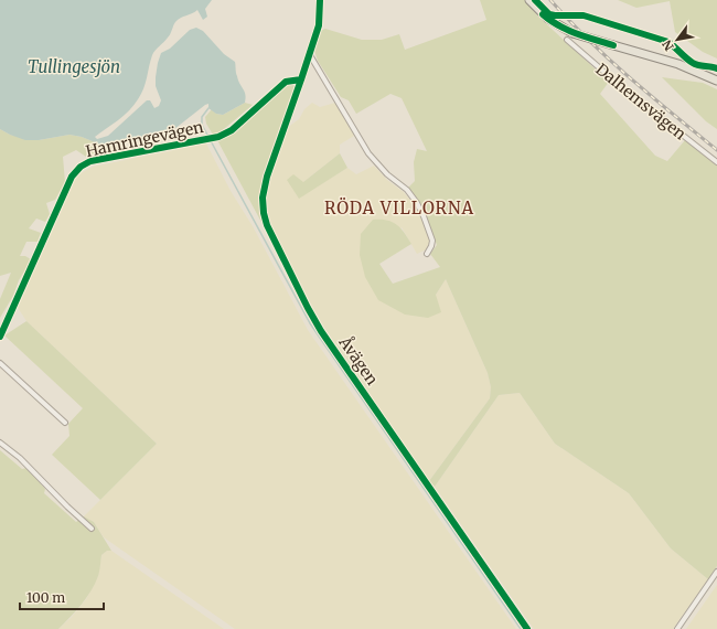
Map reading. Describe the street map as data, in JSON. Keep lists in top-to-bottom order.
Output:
{
  "streets": {
    "street": ["Dalhemsvägen", "Hamringevägen", "Åvägen"]
  },
  "crossings": [
    ["Hamringevägen", "Åvägen"]
  ],
  "districts": ["RÖDA VILLORNA"],
  "water": ["Tullingesjön"],
  "scale_bar": "100 m",
  "north": "bottom left"
}
